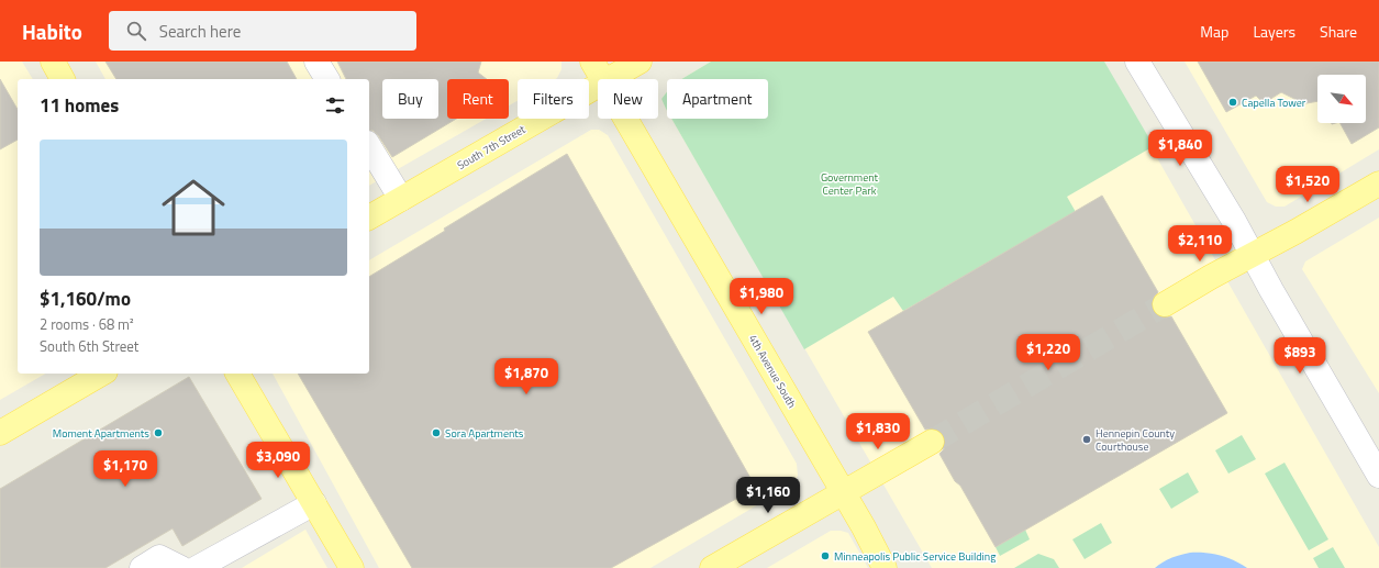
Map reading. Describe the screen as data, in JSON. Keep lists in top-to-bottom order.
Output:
{
  "streets": {
    "main road": ["South 7th Street", "4th Avenue South"]
  },
  "parks": ["Government Center Park"],
  "places": [
    "Capella Tower",
    "Moment Apartments",
    "Sora Apartments",
    "Hennepin County Courthouse",
    "Minneapolis Public Service Building"
  ],
  "north": "bottom right",
  "page": {
    "header": "Habito",
    "search": "Search here",
    "nav": ["Map", "Layers", "Share"],
    "chip": [
      "Buy",
      "Rent",
      "Filters",
      "New",
      "Apartment"
    ],
    "heading": "11 homes",
    "price": [
      "$1,840",
      "$1,520",
      "$2,110",
      "$1,980",
      "$1,220",
      "$893",
      "$1,870",
      "$1,830",
      "$3,090",
      "$1,170",
      "$1,160"
    ],
    "list": [
      {
        "name": "$1,160/mo",
        "note": "2 rooms · 68 m² · South 6th Street"
      }
    ]
  }
}
